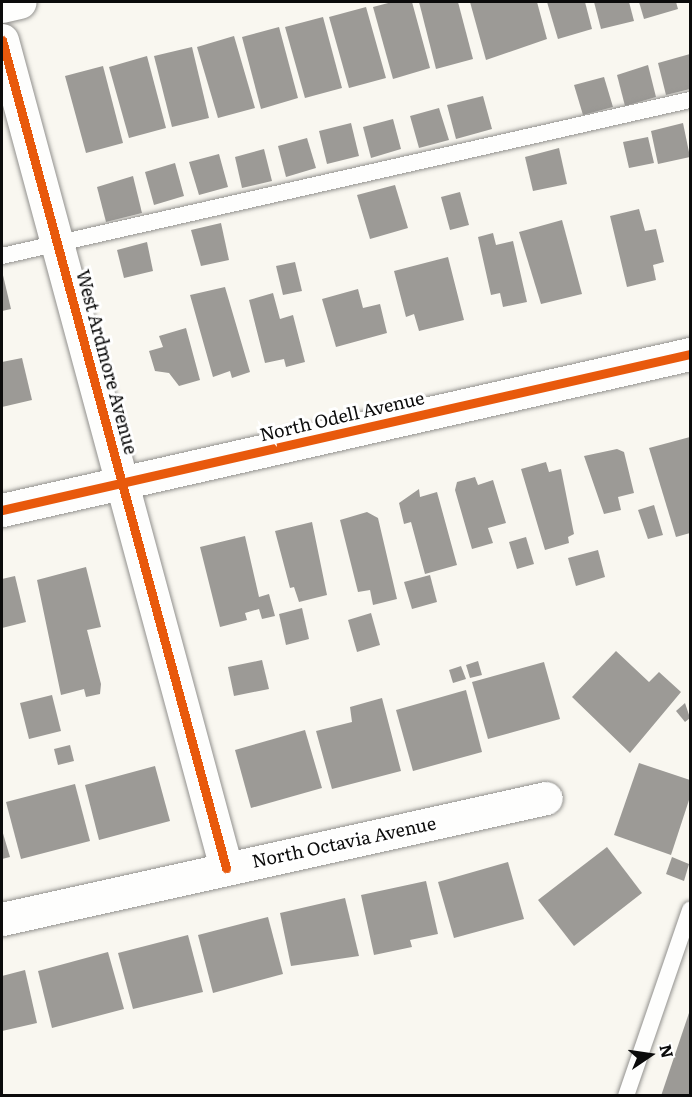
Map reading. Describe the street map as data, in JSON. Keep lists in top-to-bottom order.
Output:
{
  "streets": {
    "street": ["West Ardmore Avenue", "North Odell Avenue", "North Octavia Avenue"]
  },
  "crossings": [
    ["West Ardmore Avenue", "North Odell Avenue"],
    ["West Ardmore Avenue", "North Octavia Avenue"]
  ],
  "north": "right"
}
